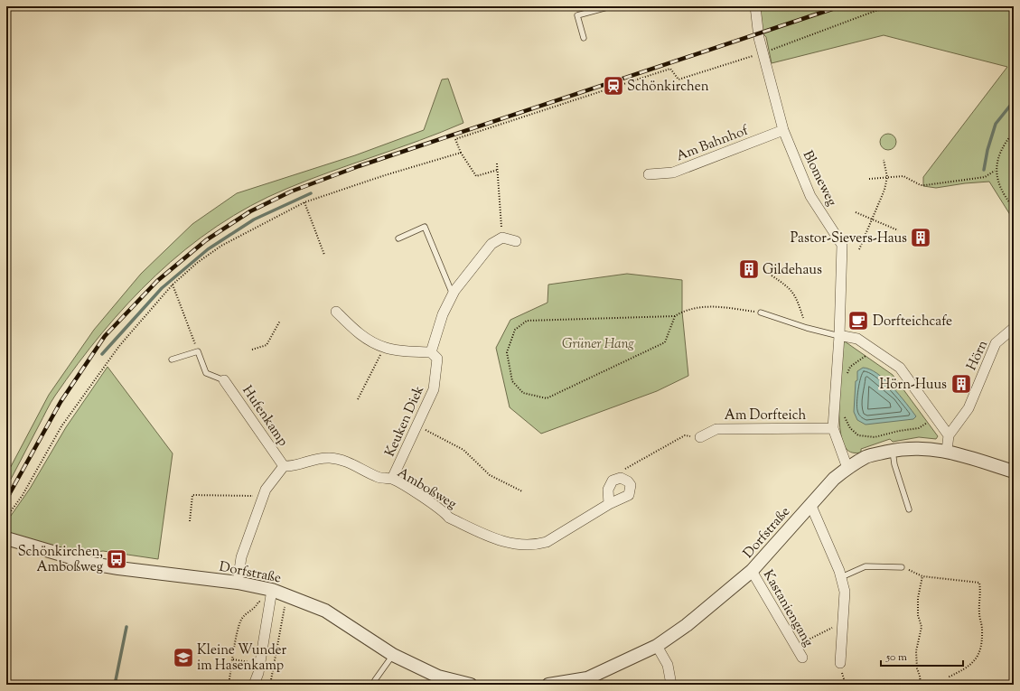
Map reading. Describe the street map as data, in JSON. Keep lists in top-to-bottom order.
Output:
{
  "streets": {
    "street": [
      "Am Bahnhof",
      "Blomeweg",
      "Hörn",
      "Am Dorfteich",
      "Hufenkamp",
      "Keuken Diek",
      "Amboßweg",
      "Dorfstraße",
      "Kastaniengang"
    ]
  },
  "crossings": [
    ["Am Bahnhof", "Blomeweg"],
    ["Hufenkamp", "Amboßweg"],
    ["Keuken Diek", "Amboßweg"],
    ["Dorfstraße", "Kastaniengang"]
  ],
  "parks": ["Grüner Hang"],
  "places": {
    "station": ["Schönkirchen"],
    "building": ["Pastor-Sievers-Haus", "Gildehaus", "Hörn-Huus"],
    "cafe": ["Dorfteichcafe"],
    "bus stop": ["Schönkirchen, Amboßweg"],
    "school or university": ["Kleine Wunder im Hasenkamp"]
  },
  "scale_bar": "50 m"
}
